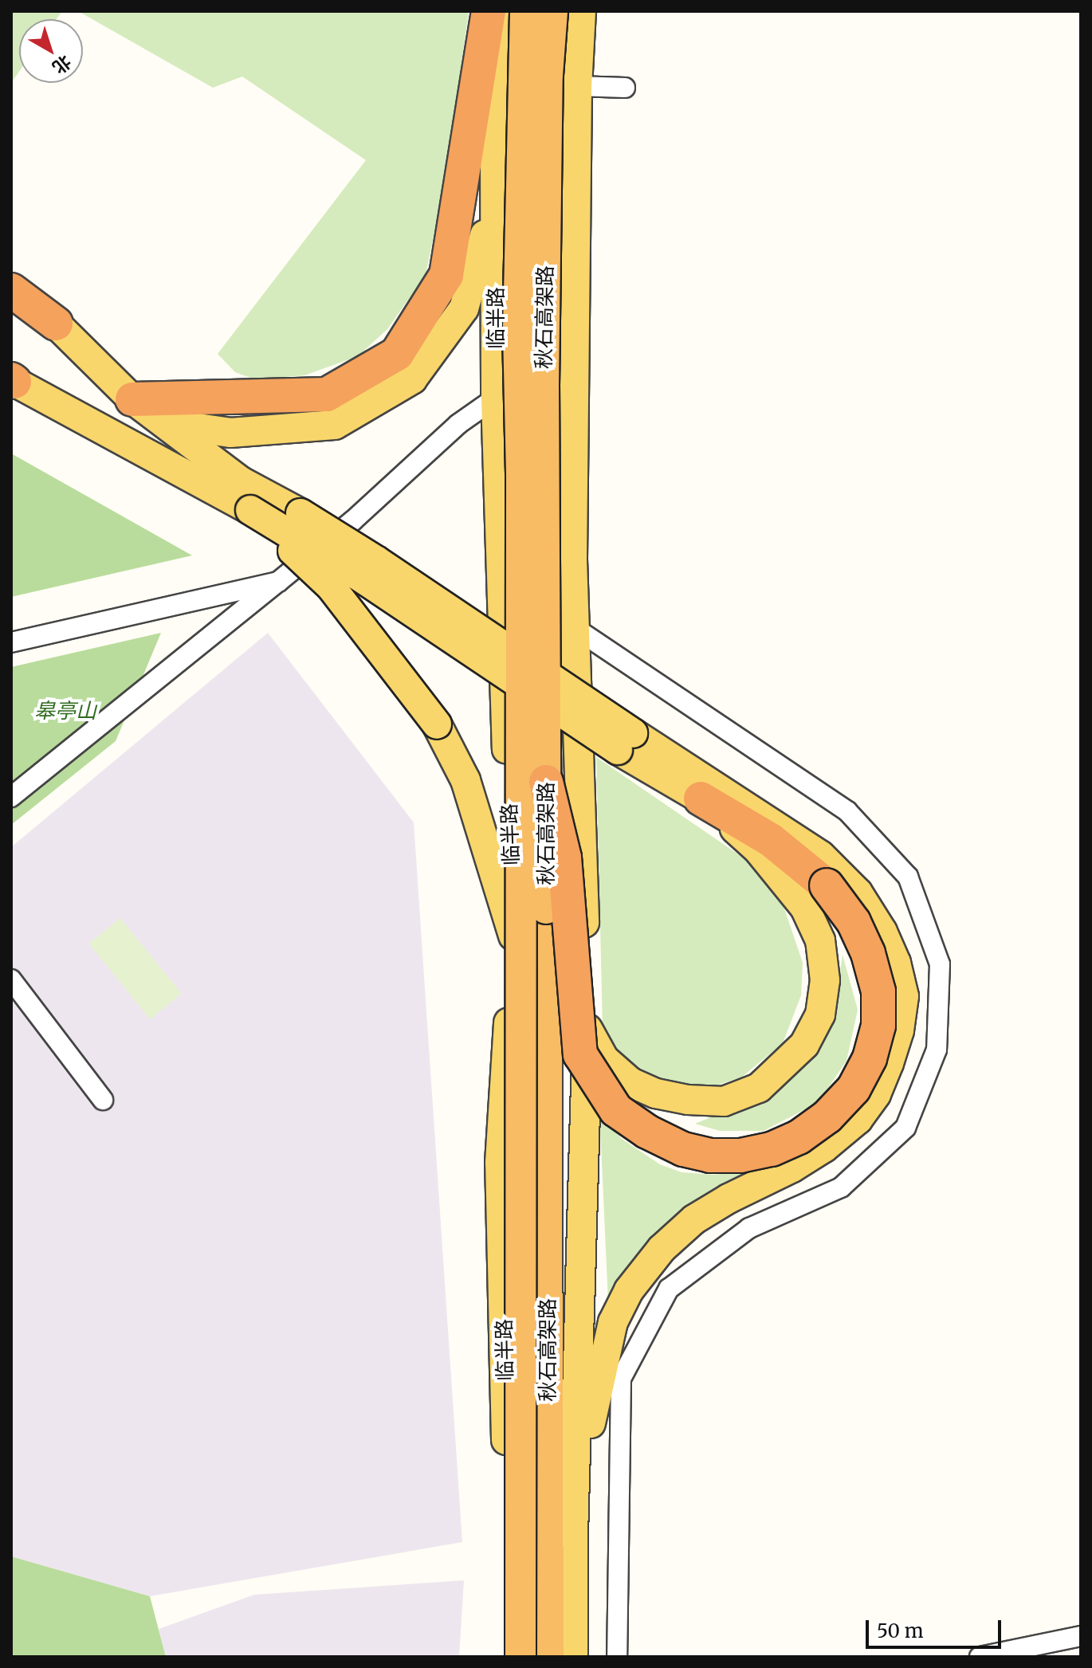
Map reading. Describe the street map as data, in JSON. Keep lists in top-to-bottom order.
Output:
{
  "streets": {
    "highway": ["秋石高架路"],
    "main road": ["临半路"]
  },
  "parks": ["皋亭山"],
  "scale_bar": "50 m",
  "north": "bottom right"
}
